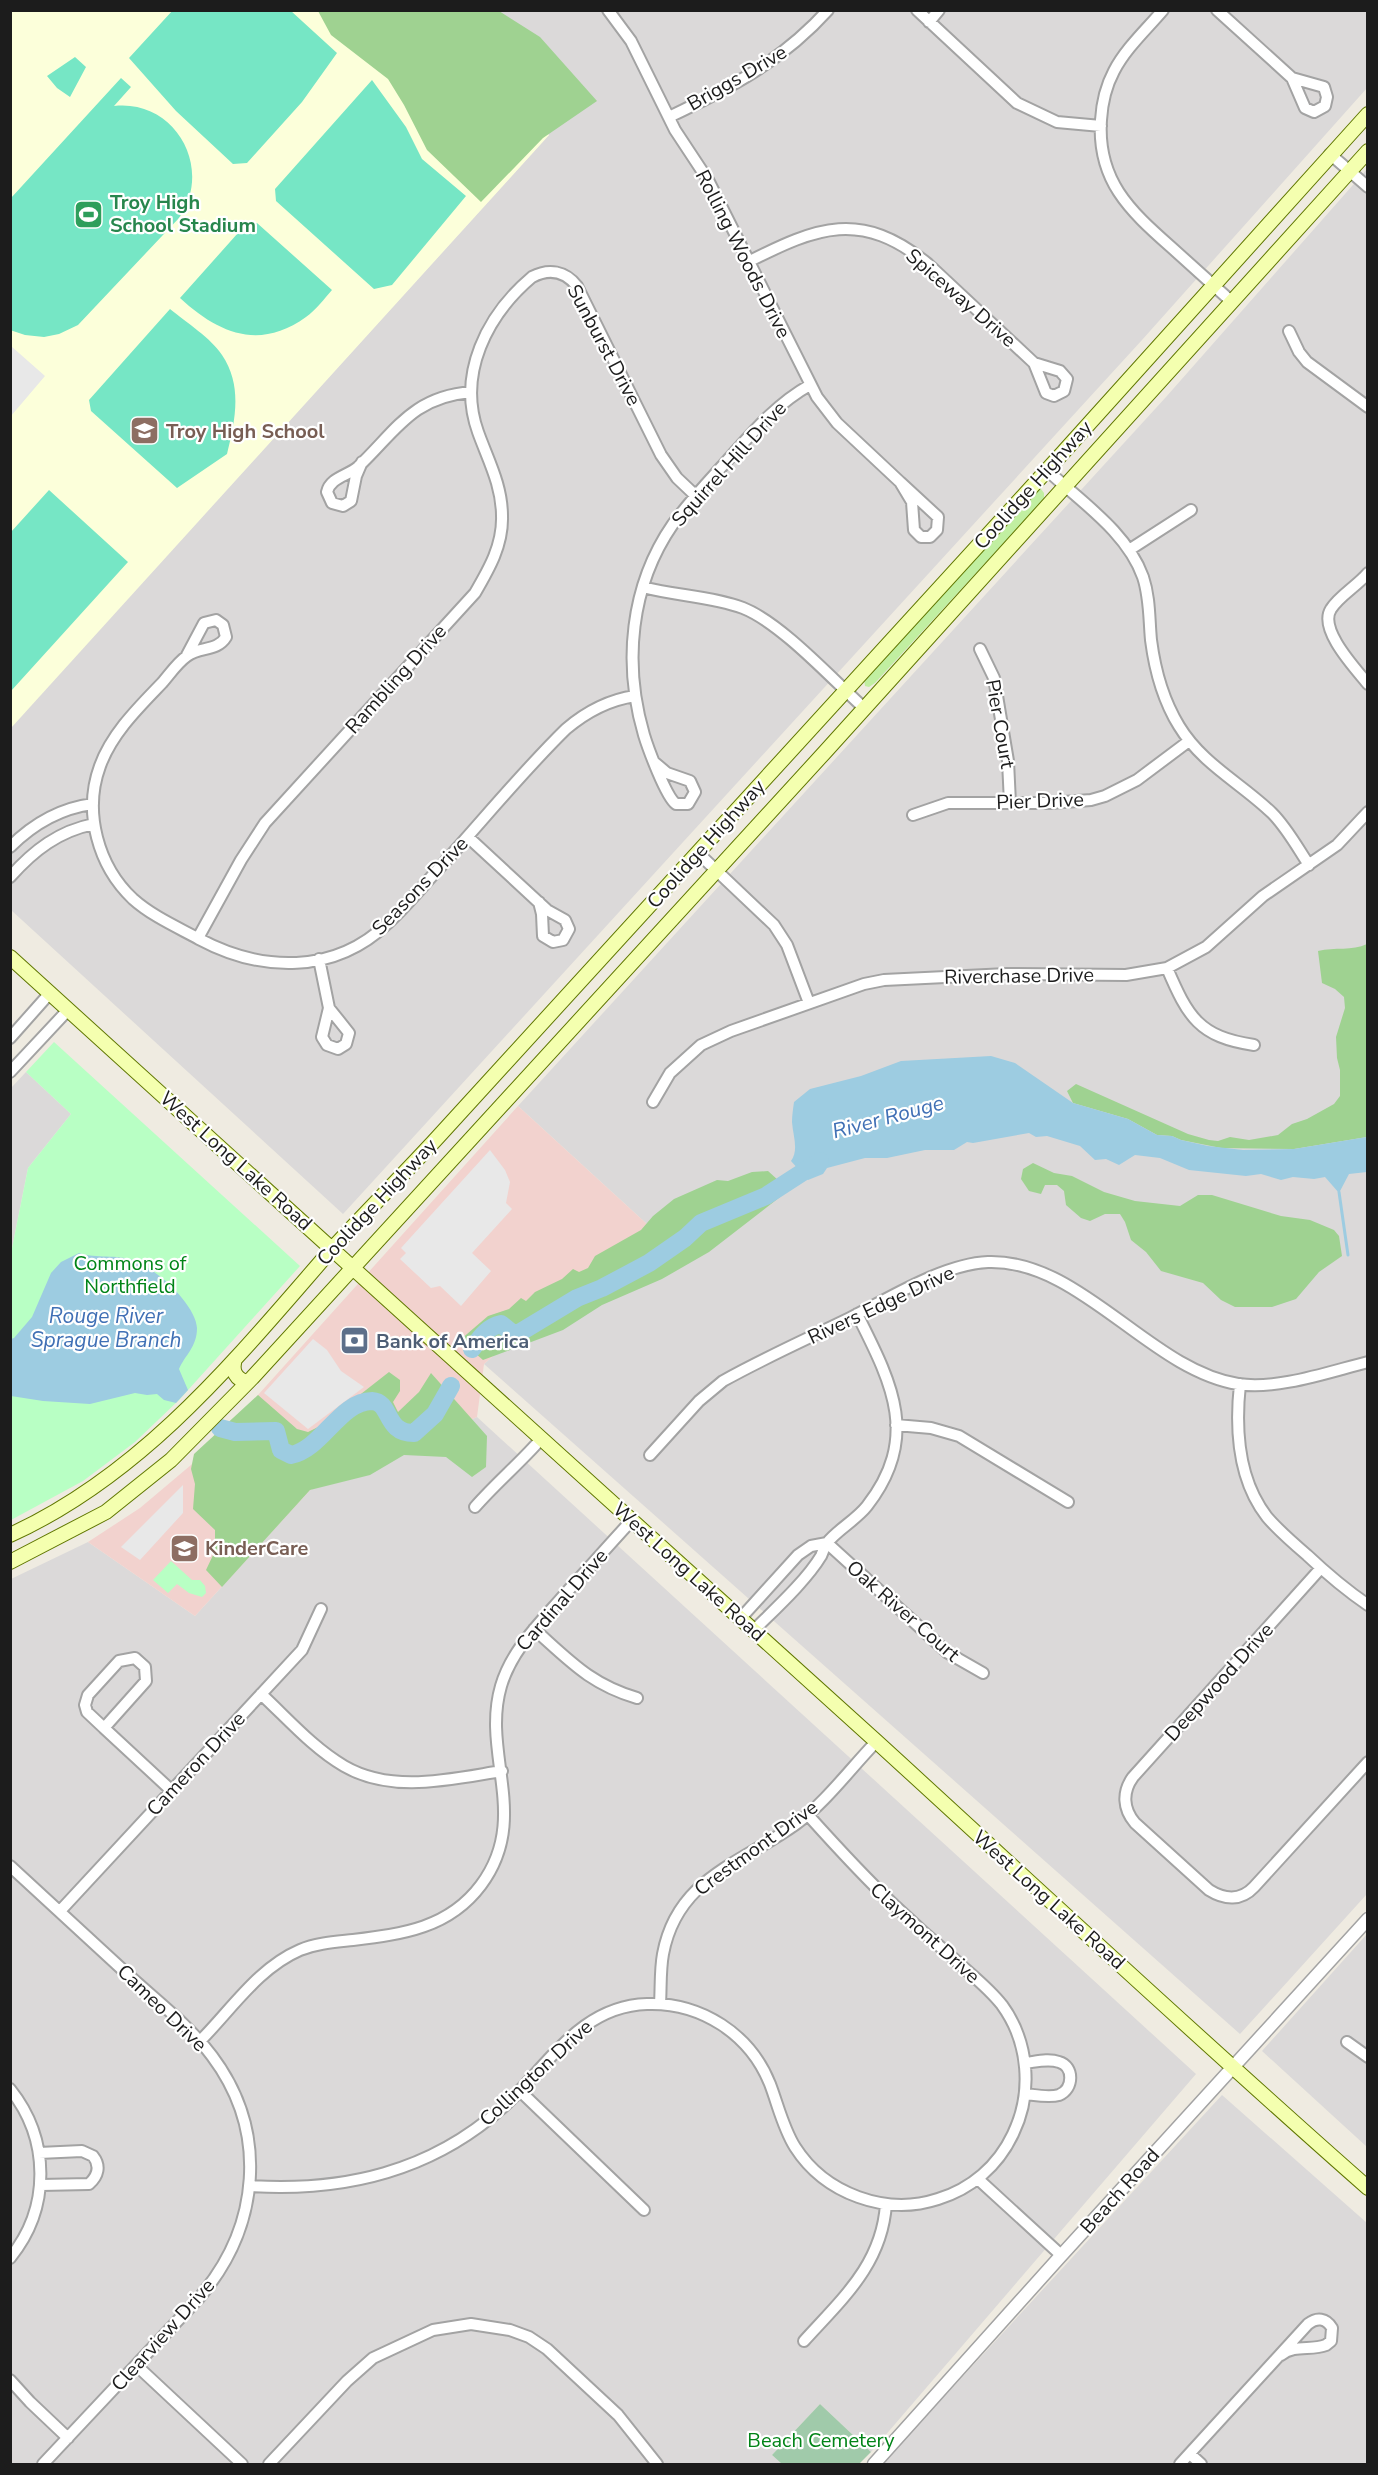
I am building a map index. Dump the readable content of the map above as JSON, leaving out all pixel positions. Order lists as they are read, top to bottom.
{
  "streets": {
    "main road": ["Coolidge Highway", "West Long Lake Road"],
    "street": [
      "Briggs Drive",
      "Rolling Woods Drive",
      "Spiceway Drive",
      "Sunburst Drive",
      "Squirrel Hill Drive",
      "Rambling Drive",
      "Pier Court",
      "Pier Drive",
      "Seasons Drive",
      "Riverchase Drive",
      "Rivers Edge Drive",
      "Cardinal Drive",
      "Oak River Court",
      "Deepwood Drive",
      "Cameron Drive",
      "Crestmont Drive",
      "Claymont Drive",
      "Cameo Drive",
      "Collington Drive",
      "Beach Road",
      "Clearview Drive"
    ]
  },
  "crossings": [
    ["Briggs Drive", "Rolling Woods Drive"],
    ["Rolling Woods Drive", "Spiceway Drive"],
    ["Rolling Woods Drive", "Squirrel Hill Drive"],
    ["Sunburst Drive", "Squirrel Hill Drive"],
    ["Sunburst Drive", "Rambling Drive"],
    ["Squirrel Hill Drive", "Seasons Drive"],
    ["Coolidge Highway", "West Long Lake Road"],
    ["Rambling Drive", "Seasons Drive"],
    ["Pier Court", "Pier Drive"],
    ["West Long Lake Road", "Cardinal Drive"],
    ["West Long Lake Road", "Crestmont Drive"],
    ["West Long Lake Road", "Beach Road"],
    ["Cardinal Drive", "Cameo Drive"],
    ["Cameron Drive", "Cameo Drive"],
    ["Crestmont Drive", "Claymont Drive"],
    ["Crestmont Drive", "Collington Drive"],
    ["Claymont Drive", "Collington Drive"],
    ["Cameo Drive", "Collington Drive"],
    ["Cameo Drive", "Clearview Drive"],
    ["Collington Drive", "Clearview Drive"]
  ],
  "water": ["River Rouge", "Rouge River Sprague Branch"],
  "parks": ["Commons of Northfield", "Beach Cemetery"],
  "places": {
    "sports": ["Troy High School Stadium"],
    "school or university": ["Troy High School", "KinderCare"],
    "bank": ["Bank of America"]
  }
}
